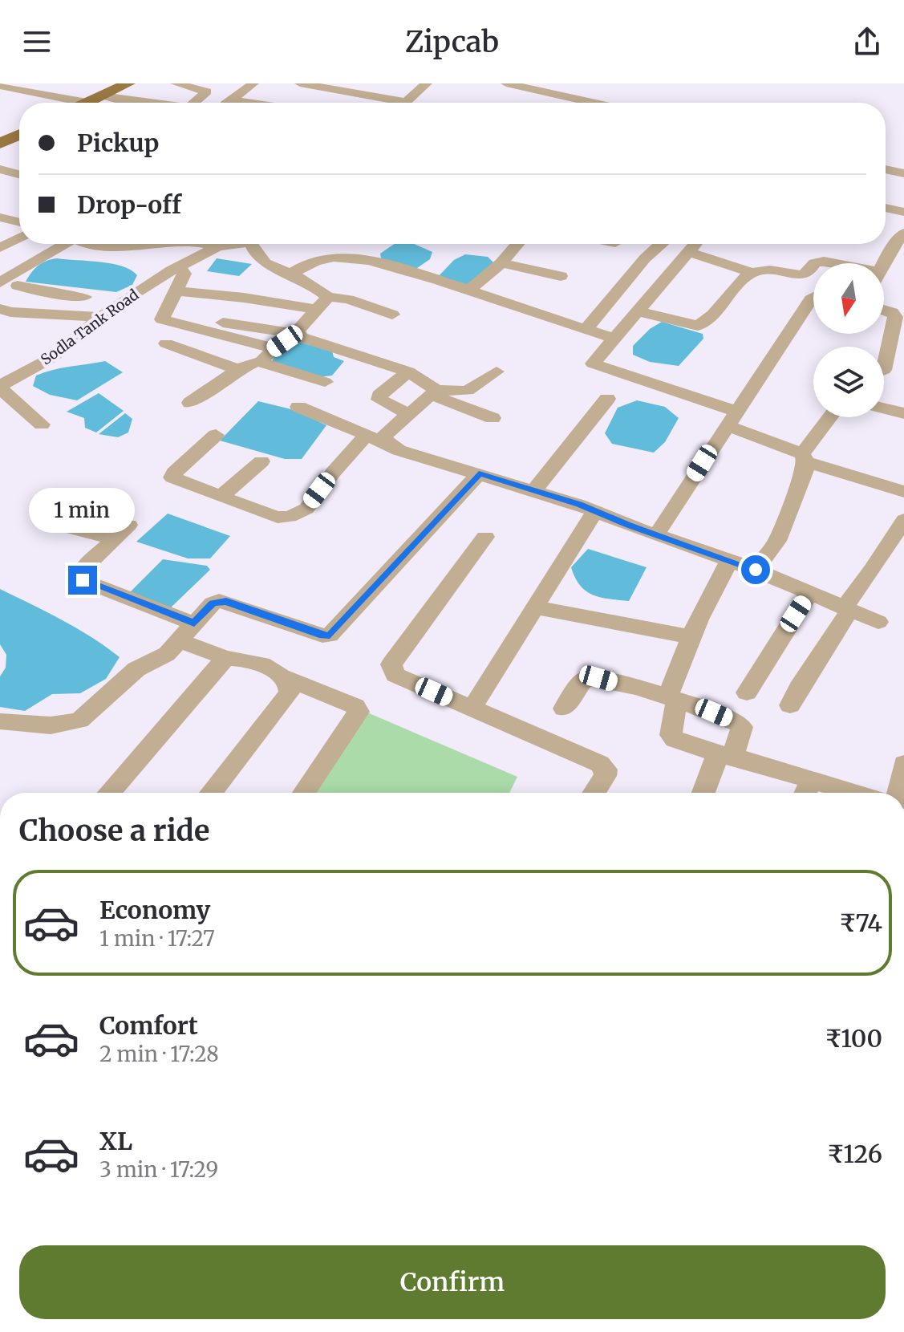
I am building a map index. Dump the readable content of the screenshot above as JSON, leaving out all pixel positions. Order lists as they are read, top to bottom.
{
  "streets": {
    "street": ["Sodla Tank Road"]
  },
  "north": "bottom",
  "page": {
    "header": "Zipcab",
    "banner": ["Pickup", "Drop-off"],
    "bubble": "1 min",
    "heading": "Choose a ride",
    "list": [
      {
        "name": "Economy",
        "note": "1 min · 17:27",
        "value": "₹74"
      },
      {
        "name": "Comfort",
        "note": "2 min · 17:28",
        "value": "₹100"
      },
      {
        "name": "XL",
        "note": "3 min · 17:29",
        "value": "₹126"
      }
    ],
    "buttons": "Confirm"
  }
}
